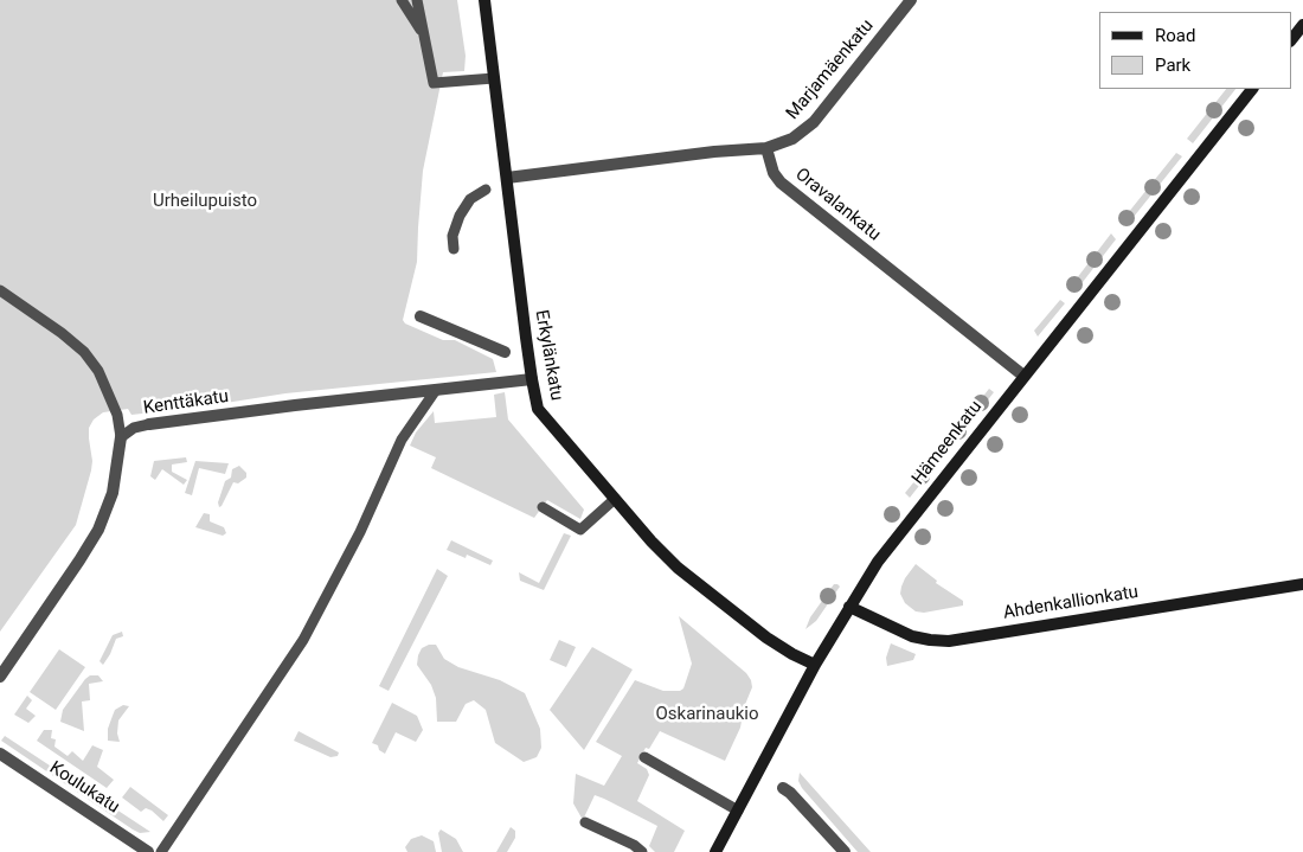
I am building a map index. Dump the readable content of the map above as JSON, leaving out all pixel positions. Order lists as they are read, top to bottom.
{
  "streets": {
    "street": [
      "Marjamäenkatu",
      "Oravalankatu",
      "Erkylänkatu",
      "Kenttäkatu",
      "Hämeenkatu",
      "Ahdenkallionkatu",
      "Koulukatu"
    ]
  },
  "crossings": [
    ["Marjamäenkatu", "Oravalankatu"],
    ["Oravalankatu", "Hämeenkatu"],
    ["Erkylänkatu", "Kenttäkatu"],
    ["Erkylänkatu", "Hämeenkatu"],
    ["Hämeenkatu", "Ahdenkallionkatu"]
  ],
  "parks": ["Urheilupuisto", "Oskarinaukio"],
  "legend": ["Road", "Park"]
}
